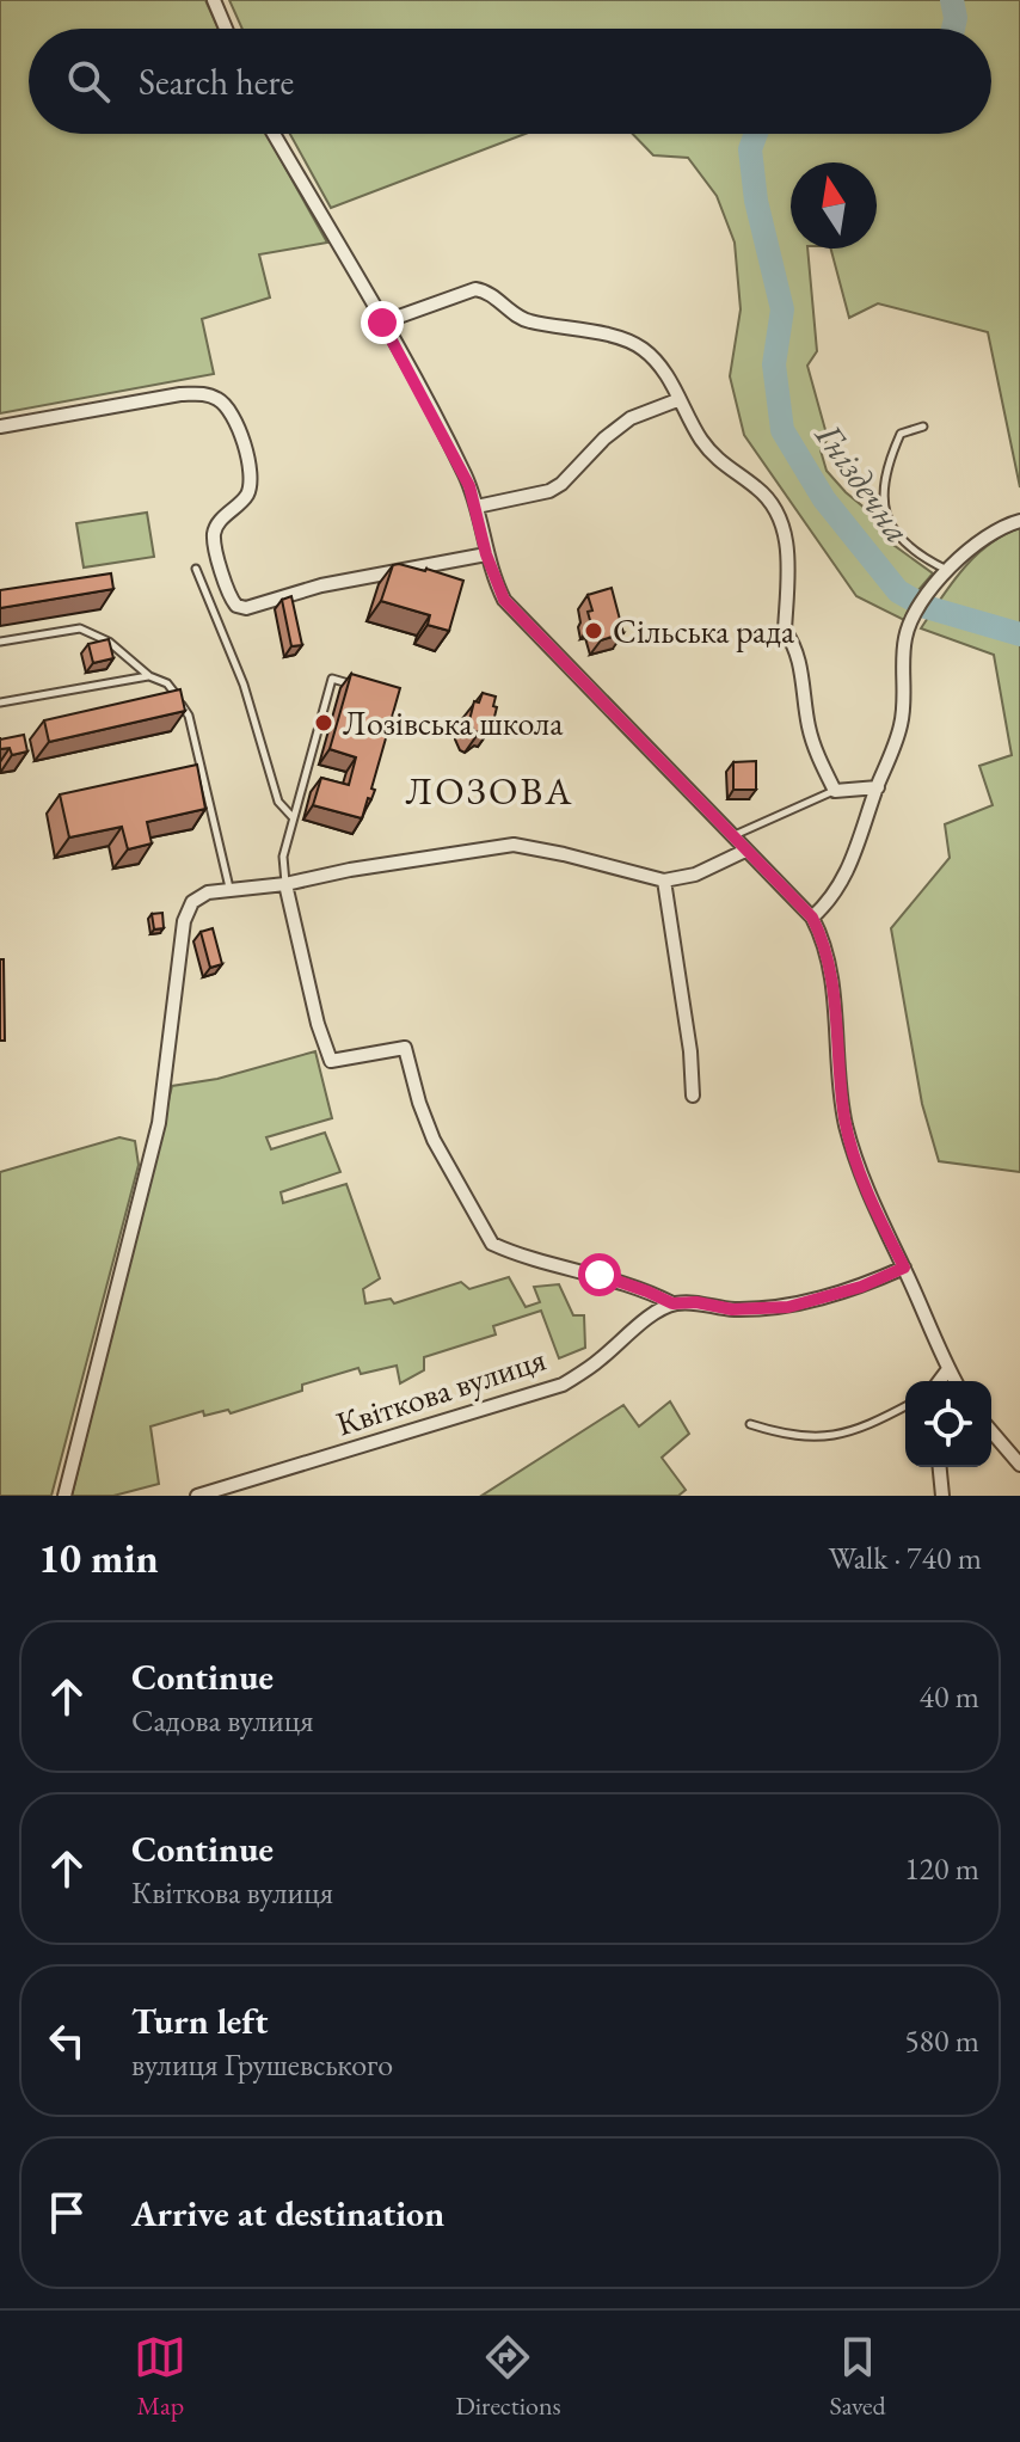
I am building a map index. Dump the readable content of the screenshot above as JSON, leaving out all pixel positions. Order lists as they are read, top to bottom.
{
  "streets": {
    "street": ["Квіткова вулиця"]
  },
  "districts": ["ЛОЗОВА"],
  "water": ["Гніздечна"],
  "places": ["Сільська рада", "Лозівська школа"],
  "north": "top",
  "page": {
    "search": "Search here",
    "heading": ["10 min", "Walk · 740 m"],
    "list": [
      ["Continue", "Садова вулиця", "40 m"],
      ["Continue", "Квіткова вулиця", "120 m"],
      ["Turn left", "вулиця Грушевського", "580 m"],
      "Arrive at destination"
    ],
    "nav": ["Map", "Directions", "Saved"]
  }
}
